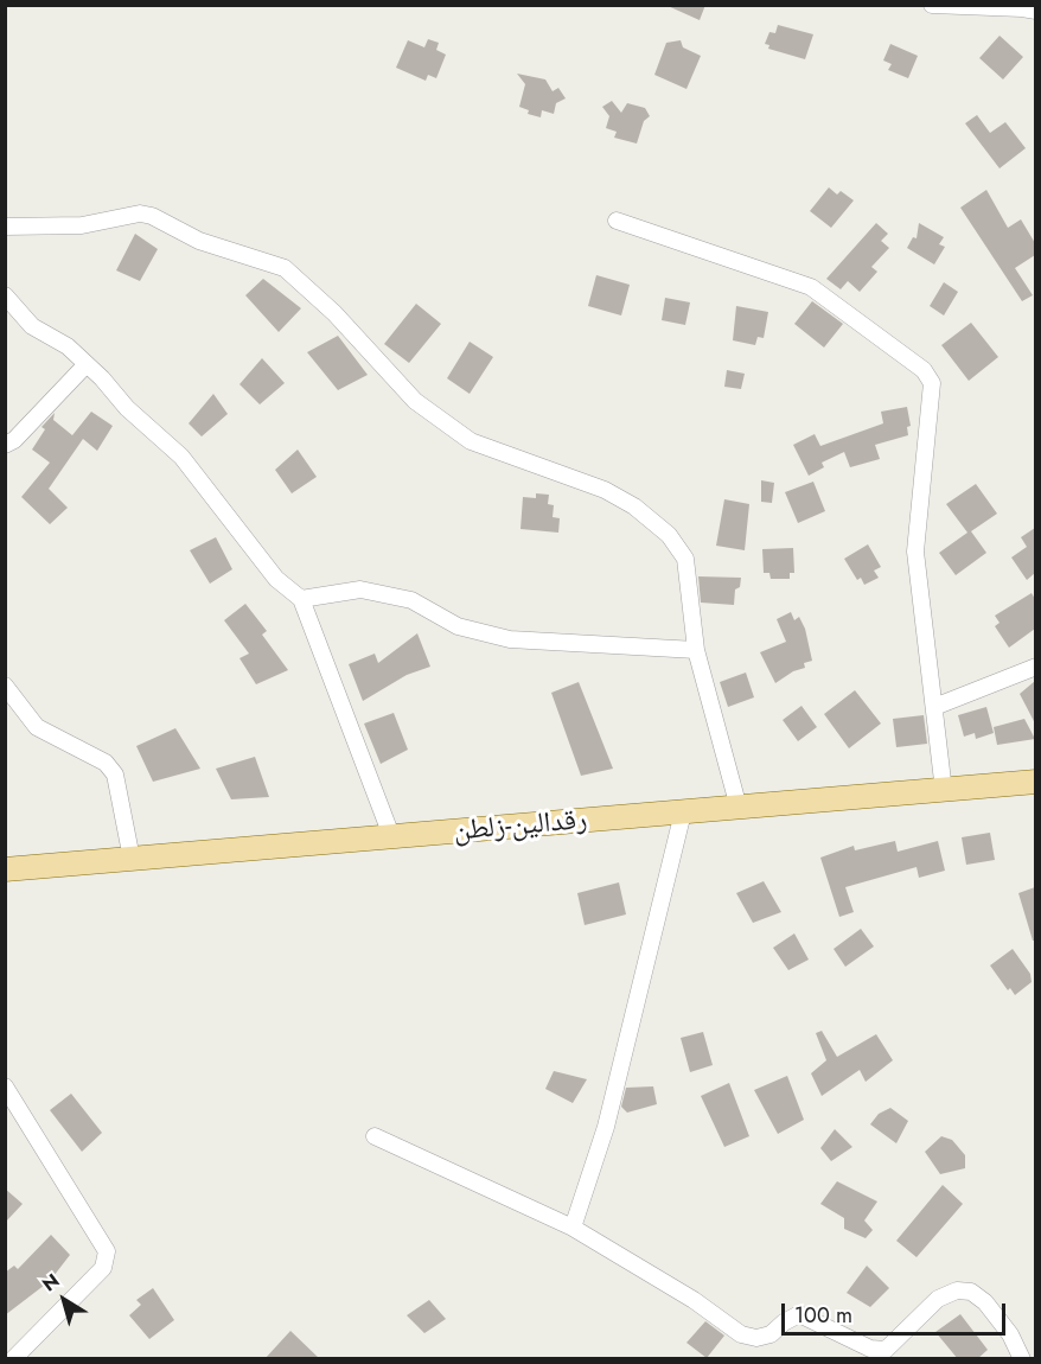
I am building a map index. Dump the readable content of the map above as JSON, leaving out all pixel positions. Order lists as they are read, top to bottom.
{
  "streets": {
    "main road": ["رقدالين-زلطن"]
  },
  "scale_bar": "100 m",
  "north": "top left"
}
